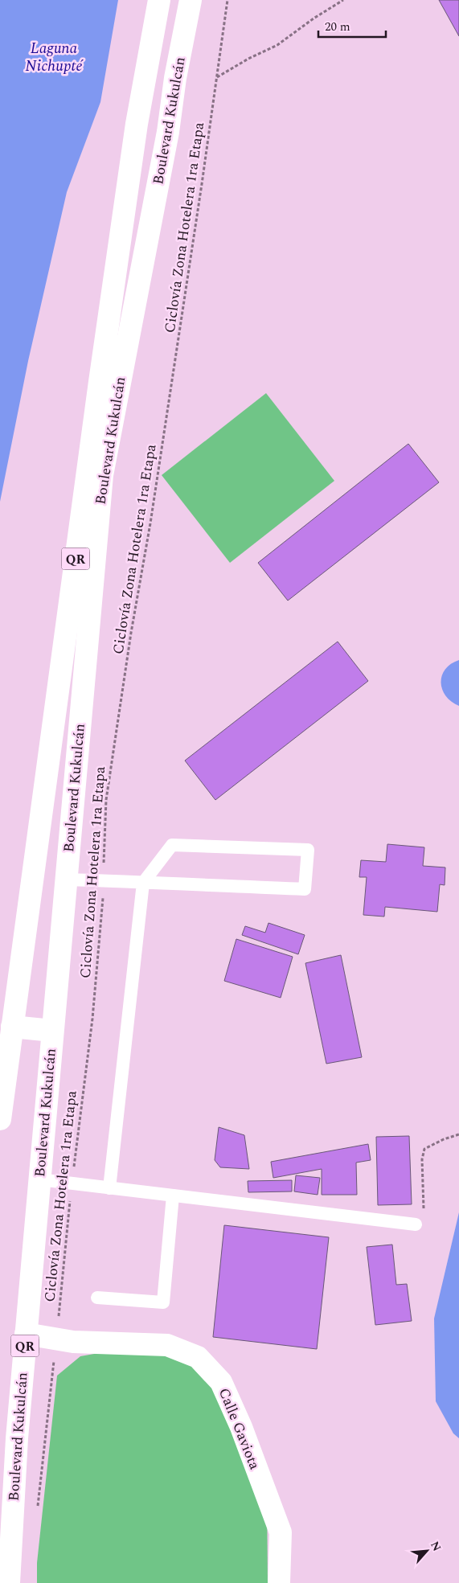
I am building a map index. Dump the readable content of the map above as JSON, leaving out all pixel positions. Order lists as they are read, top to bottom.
{
  "streets": {
    "main road": ["Boulevard Kukulcán", "QR", "Calle Gaviota"],
    "path": ["Ciclovía Zona Hotelera 1ra Etapa"]
  },
  "crossings": [
    ["Boulevard Kukulcán", "Calle Gaviota"],
    ["Ciclovía Zona Hotelera 1ra Etapa", "Calle Gaviota"]
  ],
  "water": ["Laguna Nichupté"],
  "scale_bar": "20 m",
  "north": "top right"
}
